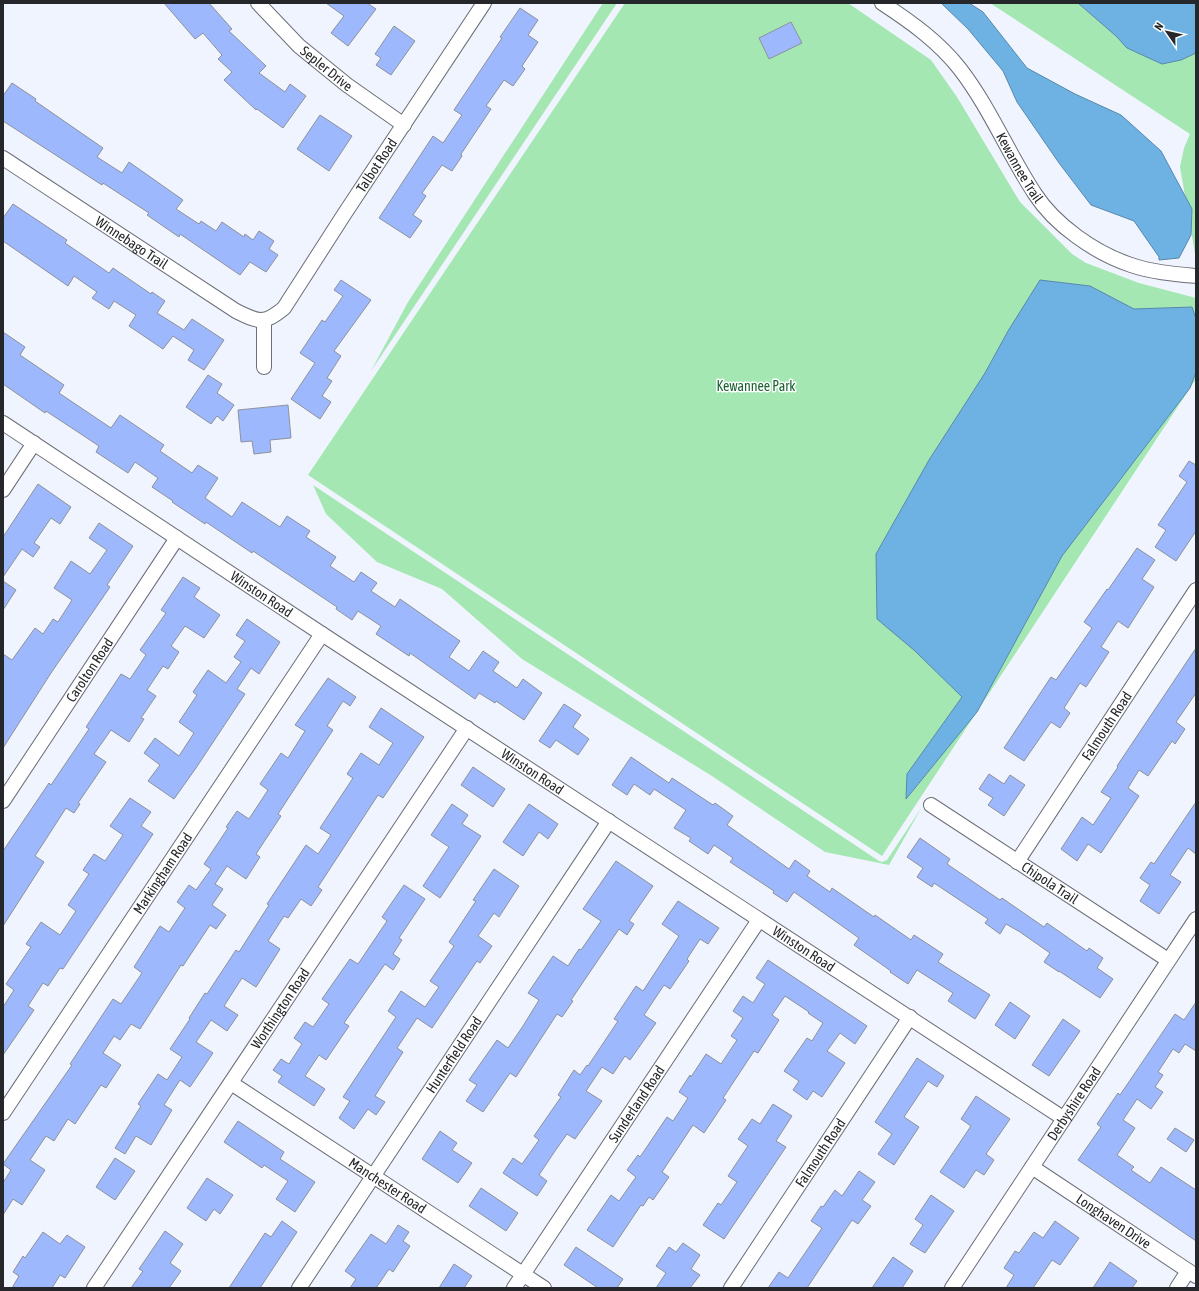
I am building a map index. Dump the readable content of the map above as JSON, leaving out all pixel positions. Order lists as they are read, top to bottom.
{
  "streets": {
    "street": [
      "Sepler Drive",
      "Talbot Road",
      "Kewannee Trail",
      "Winnebago Trail",
      "Winston Road",
      "Carolton Road",
      "Falmouth Road",
      "Markingham Road",
      "Chipola Trail",
      "Worthington Road",
      "Hunterfield Road",
      "Derbyshire Road",
      "Sunderland Road",
      "Manchester Road",
      "Longhaven Drive"
    ]
  },
  "crossings": [
    ["Sepler Drive", "Talbot Road"],
    ["Talbot Road", "Winnebago Trail"],
    ["Winston Road", "Carolton Road"],
    ["Winston Road", "Falmouth Road"],
    ["Winston Road", "Markingham Road"],
    ["Winston Road", "Worthington Road"],
    ["Winston Road", "Hunterfield Road"],
    ["Winston Road", "Derbyshire Road"],
    ["Winston Road", "Sunderland Road"],
    ["Falmouth Road", "Chipola Trail"],
    ["Chipola Trail", "Derbyshire Road"],
    ["Worthington Road", "Manchester Road"],
    ["Hunterfield Road", "Manchester Road"],
    ["Derbyshire Road", "Longhaven Drive"],
    ["Sunderland Road", "Manchester Road"]
  ],
  "parks": ["Kewannee Park"],
  "north": "top left"
}
